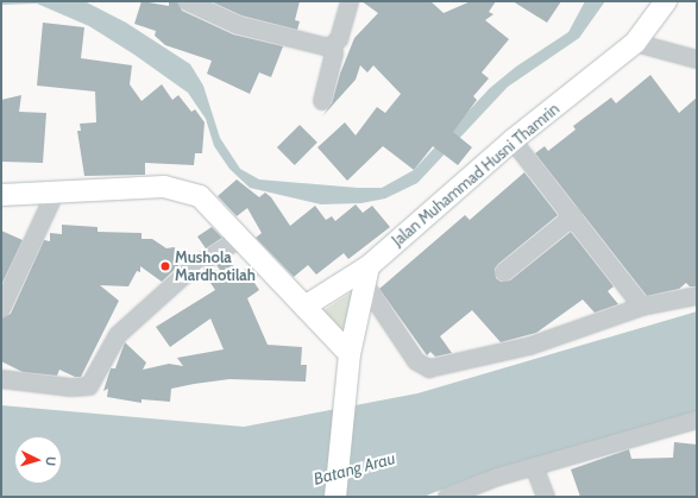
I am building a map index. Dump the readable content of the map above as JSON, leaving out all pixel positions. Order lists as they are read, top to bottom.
{
  "streets": {
    "main road": ["Jalan Muhammad Husni Thamrin"]
  },
  "water": ["Batang Arau"],
  "places": ["Mushola Mardhotilah"],
  "north": "right"
}
